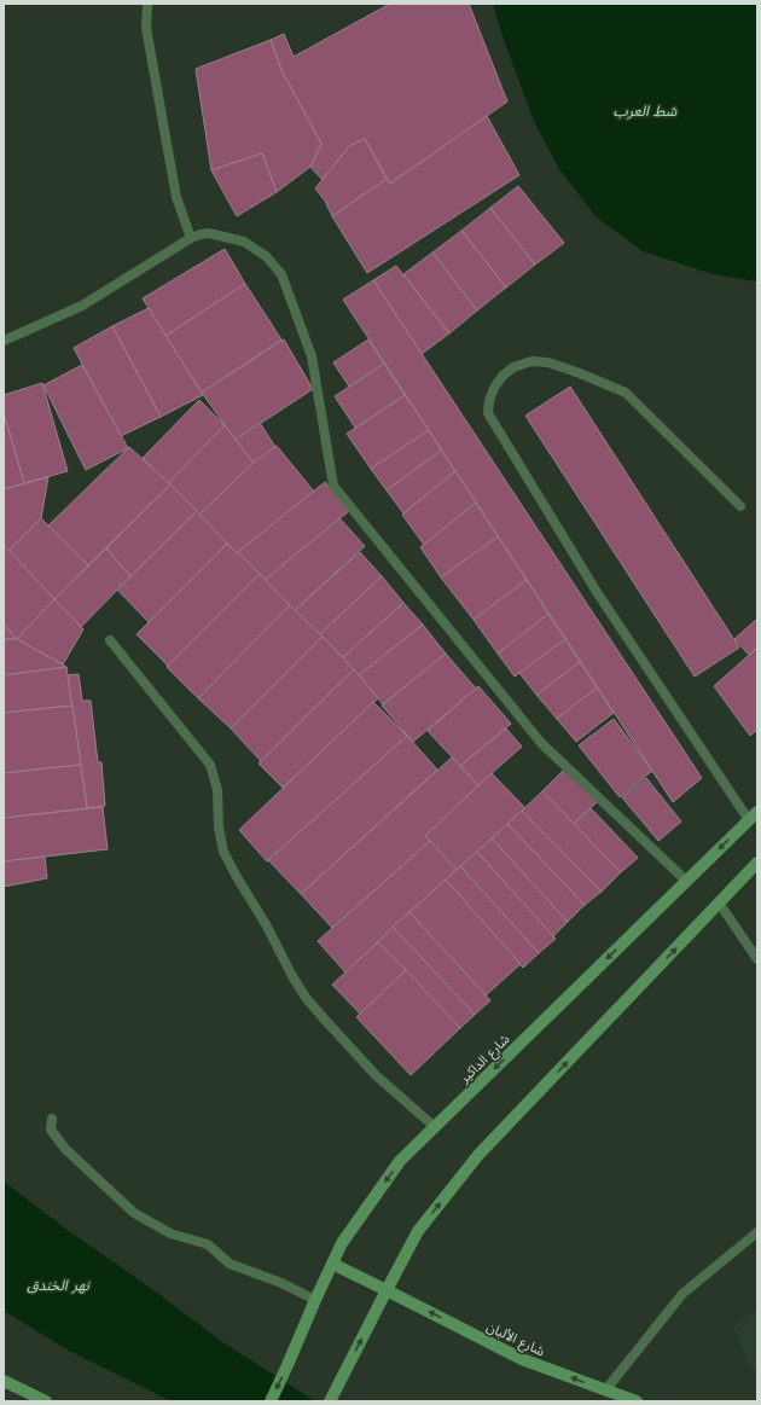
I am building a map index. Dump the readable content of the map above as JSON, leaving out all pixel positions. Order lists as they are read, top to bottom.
{
  "streets": {
    "main road": ["شارع الداكير", "شارع الألبان"]
  },
  "crossings": [
    ["شارع الداكير", "شارع الألبان"]
  ],
  "one_way": ["شارع الألبان"],
  "water": ["شط العرب", "نهر الخندق"]
}
